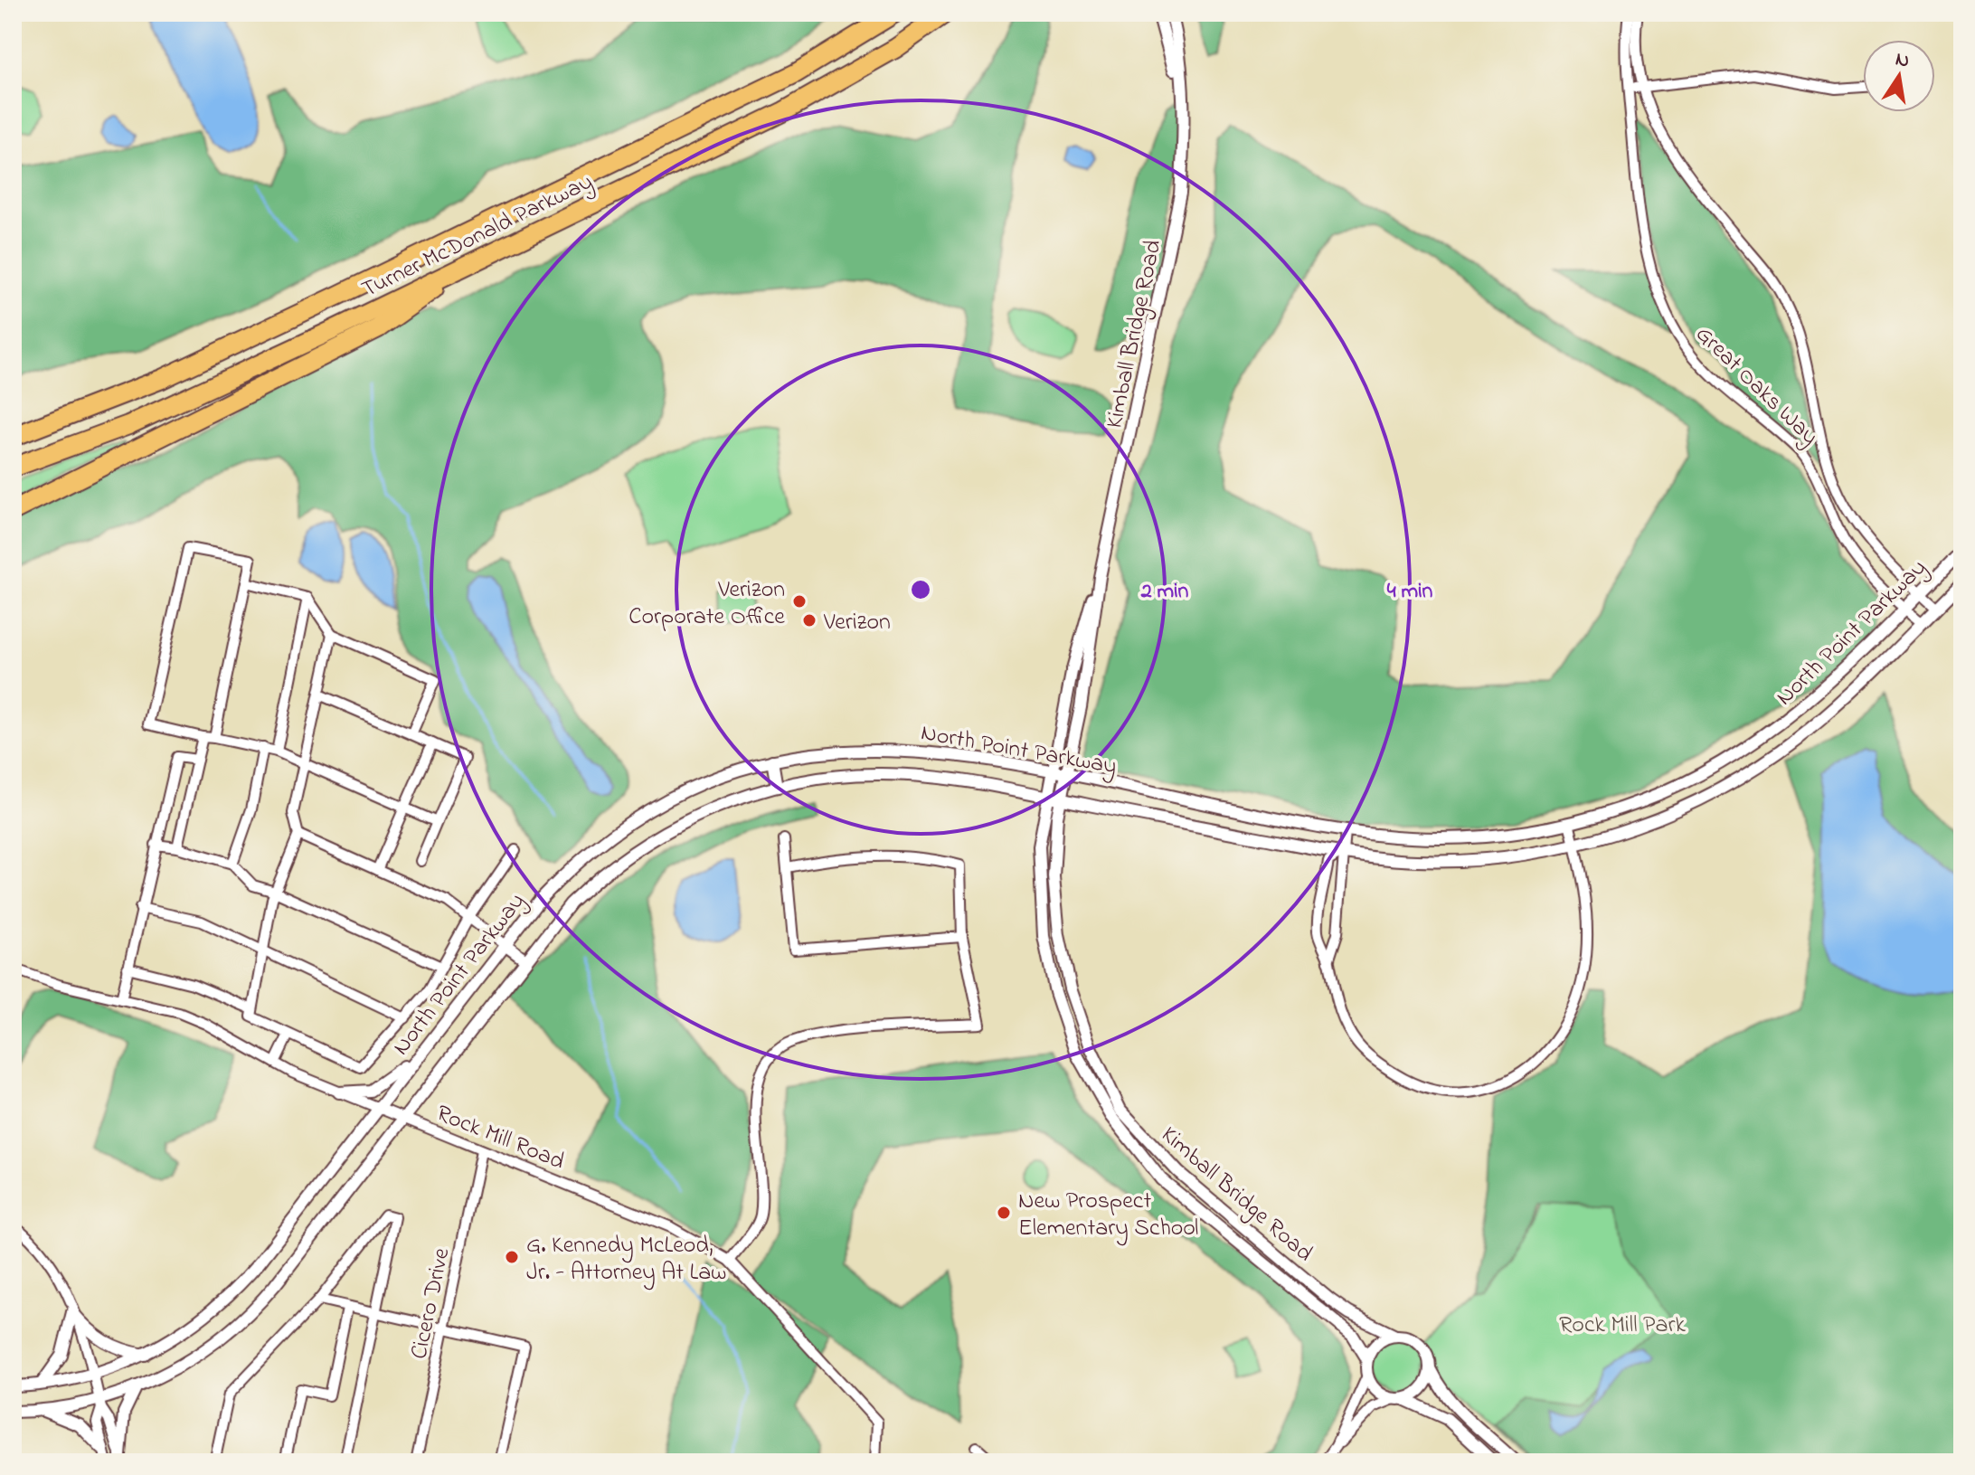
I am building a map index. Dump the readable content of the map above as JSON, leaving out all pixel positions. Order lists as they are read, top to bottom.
{
  "streets": {
    "highway": ["Turner McDonald Parkway"],
    "street": [
      "Kimball Bridge Road",
      "Great Oaks Way",
      "North Point Parkway",
      "Rock Mill Road",
      "Cicero Drive"
    ]
  },
  "crossings": [
    ["Kimball Bridge Road", "North Point Parkway"],
    ["Great Oaks Way", "North Point Parkway"],
    ["North Point Parkway", "Rock Mill Road"],
    ["Rock Mill Road", "Cicero Drive"]
  ],
  "parks": ["Rock Mill Park"],
  "places": [
    "Verizon Corporate Office",
    "Verizon",
    "New Prospect Elementary School",
    "G. Kennedy McLeod, Jr. - Attorney At Law"
  ],
  "north": "top",
  "rings": ["2 min", "4 min"]
}
